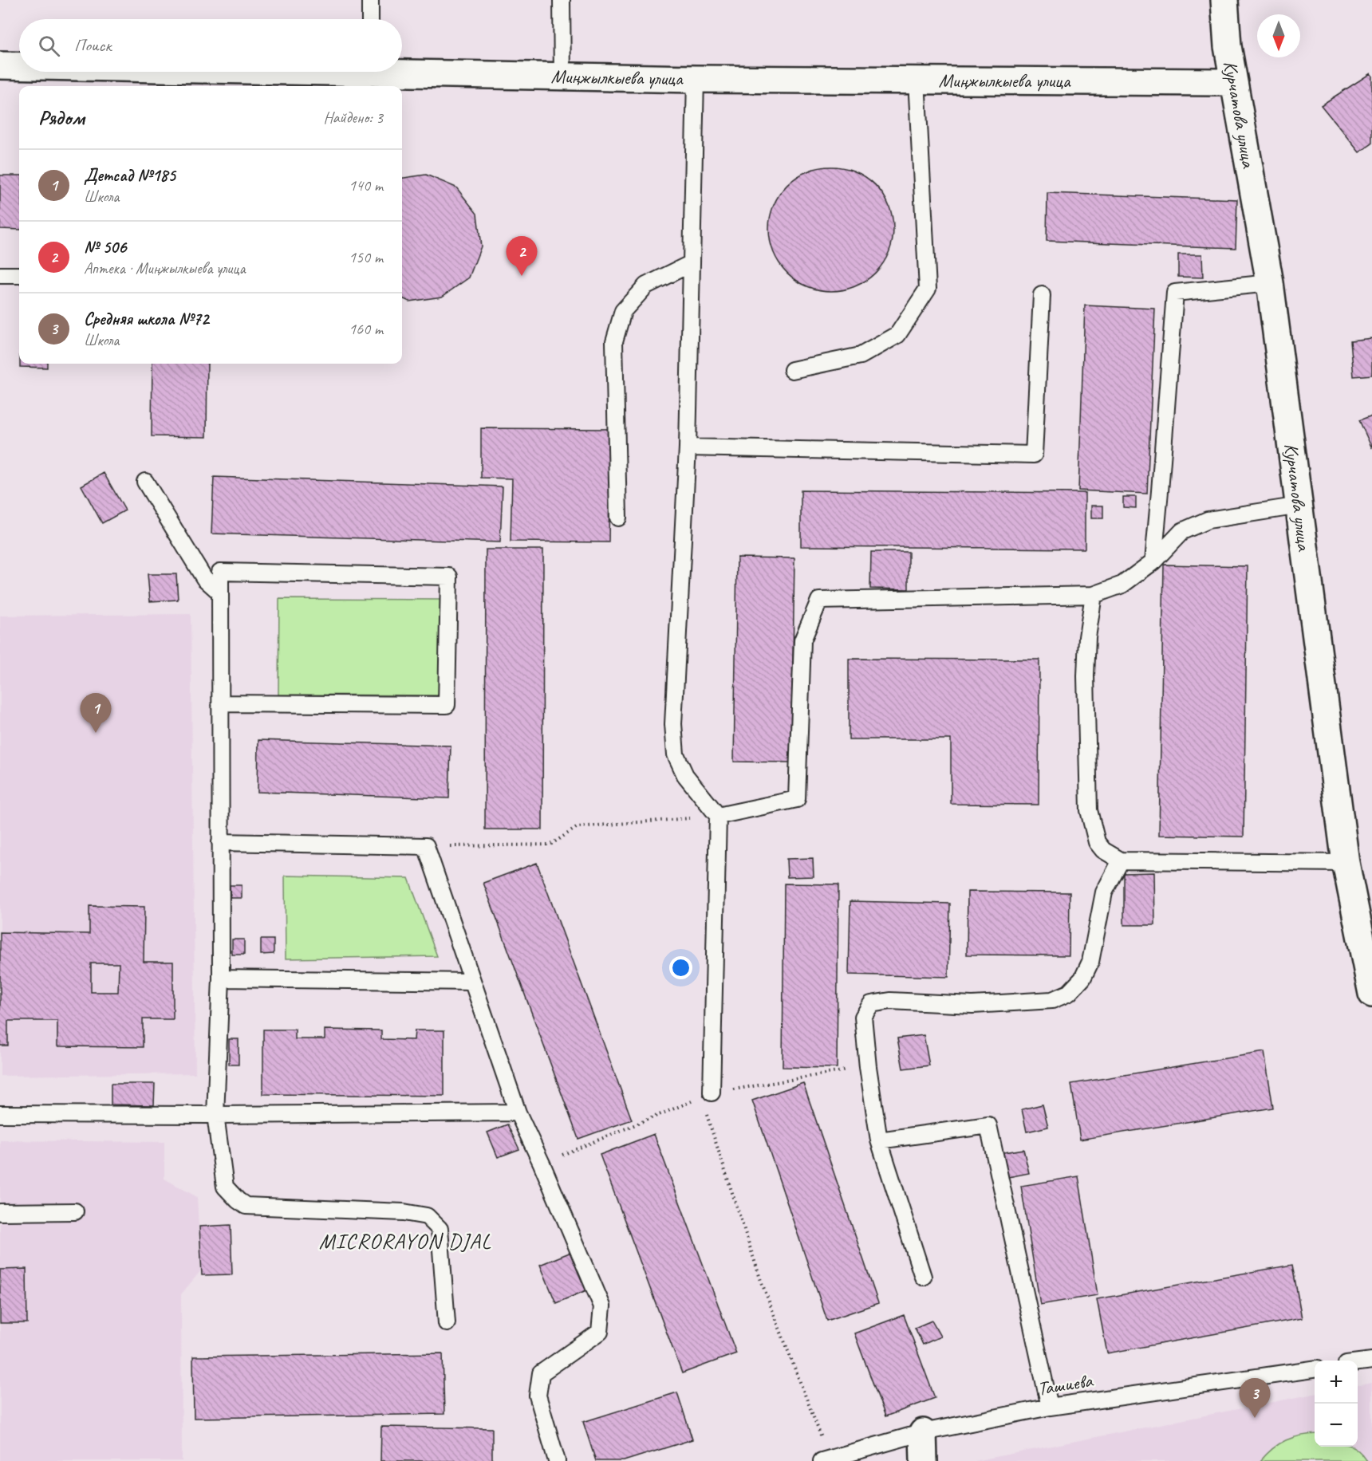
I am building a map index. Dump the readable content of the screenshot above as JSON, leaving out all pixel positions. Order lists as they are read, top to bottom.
{
  "streets": {
    "street": ["Миңжылкыева улица", "Курчатова улица"],
    "lane": ["Ташиева"]
  },
  "crossings": [
    ["Миңжылкыева улица", "Курчатова улица"]
  ],
  "districts": ["MICRORAYON DJAL"],
  "north": "bottom",
  "page": {
    "search": "Поиск",
    "heading": ["Рядом", "Найдено: 3"],
    "list": [
      {
        "mark": "1",
        "name": "Детсад №185",
        "note": "Школа",
        "value": "140 m"
      },
      {
        "mark": "2",
        "name": "№ 506",
        "note": "Аптека · Миңжылкыева улица",
        "value": "150 m"
      },
      {
        "mark": "3",
        "name": "Средняя школа №72",
        "note": "Школа",
        "value": "160 m"
      }
    ],
    "pins": ["2", "1", "3"],
    "map_buttons": ["+", "−"]
  }
}
